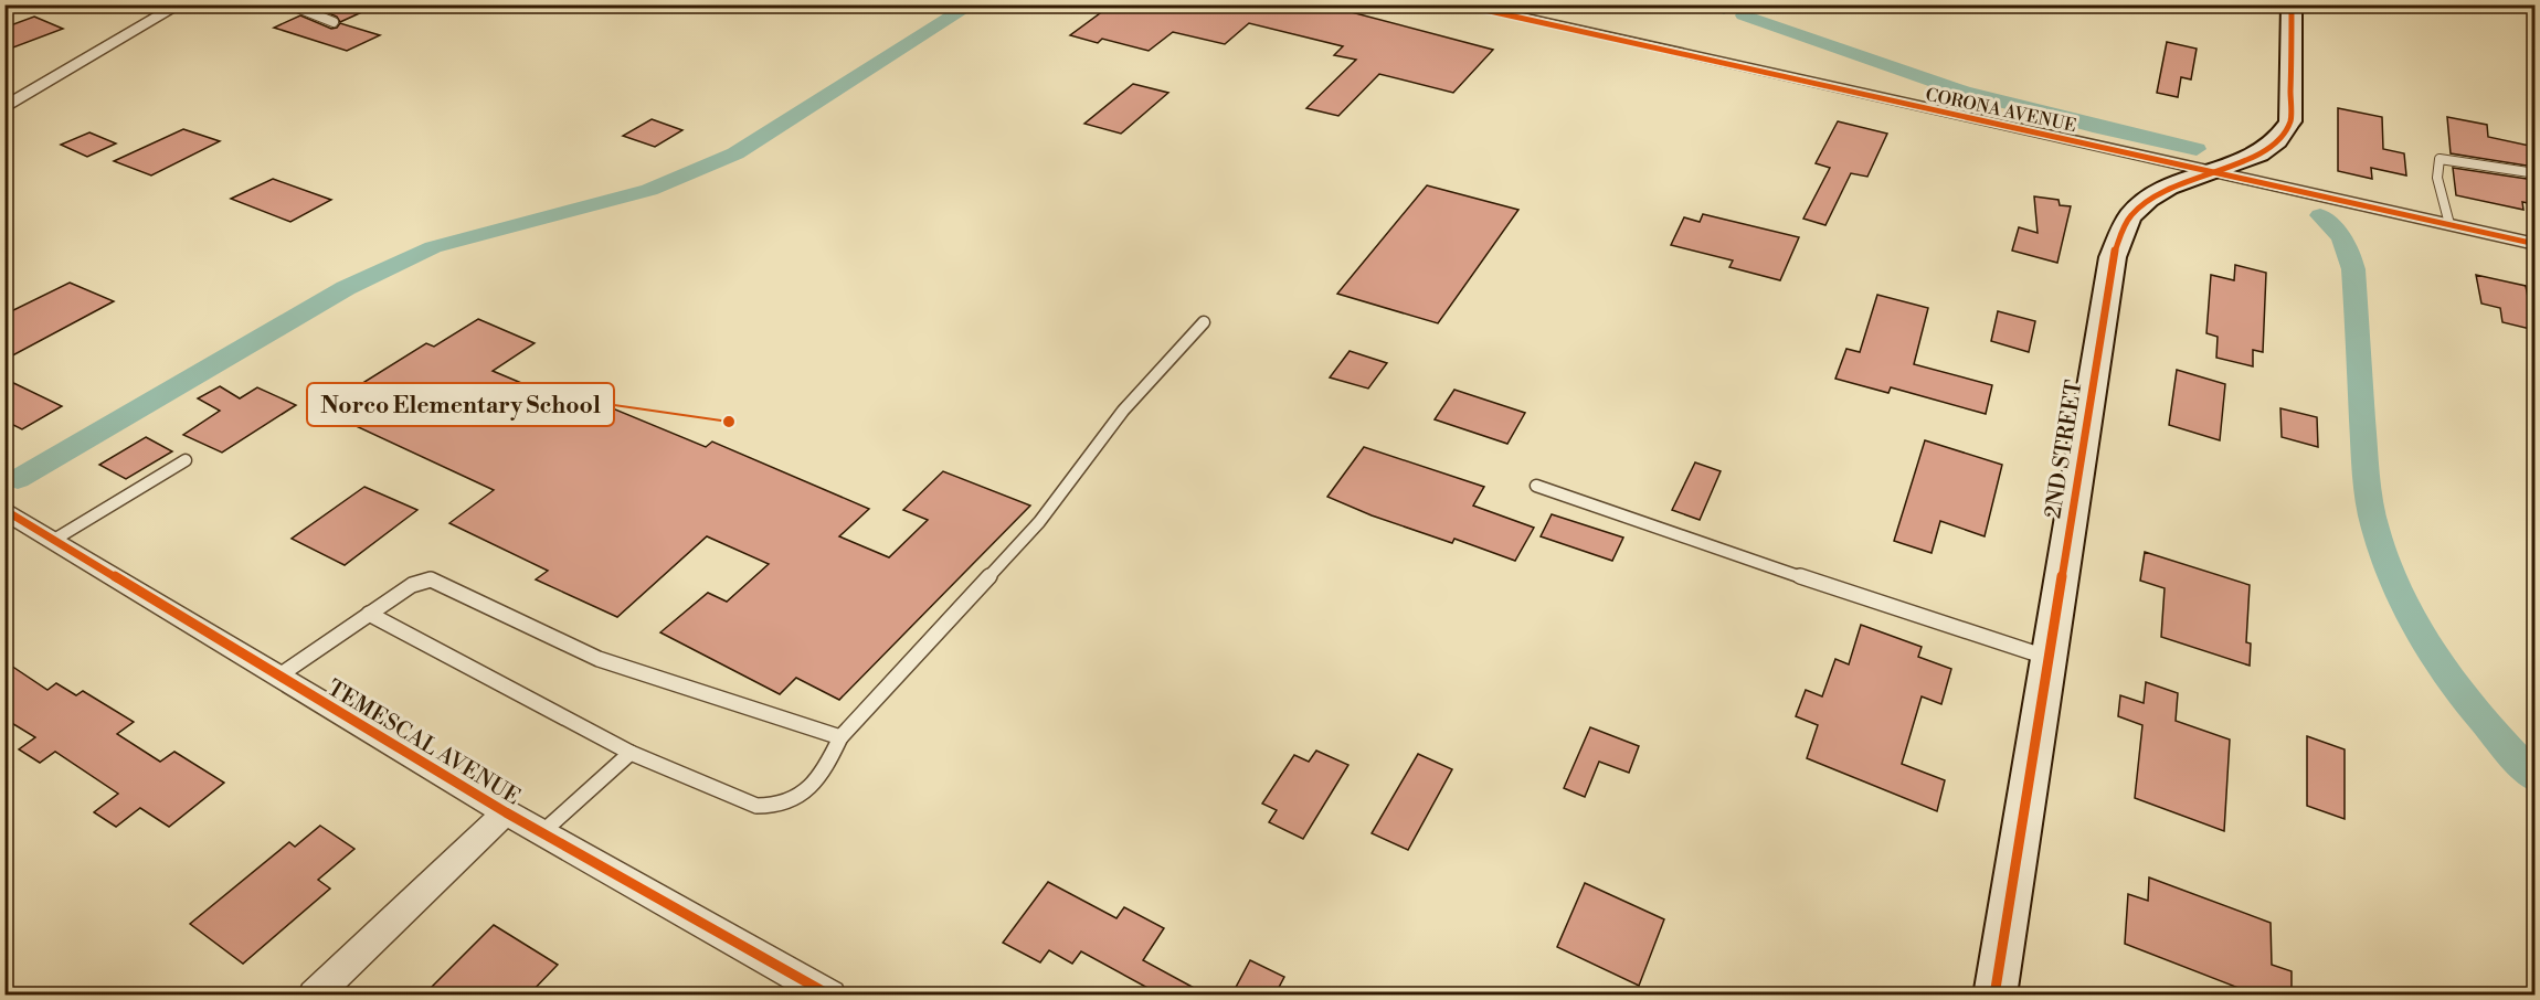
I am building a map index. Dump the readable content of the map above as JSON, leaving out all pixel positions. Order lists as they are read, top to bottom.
{
  "streets": {
    "street": ["CORONA AVENUE", "2ND STREET", "TEMESCAL AVENUE"]
  },
  "crossings": [
    ["CORONA AVENUE", "2ND STREET"]
  ],
  "places": ["Norco Elementary School"]
}
